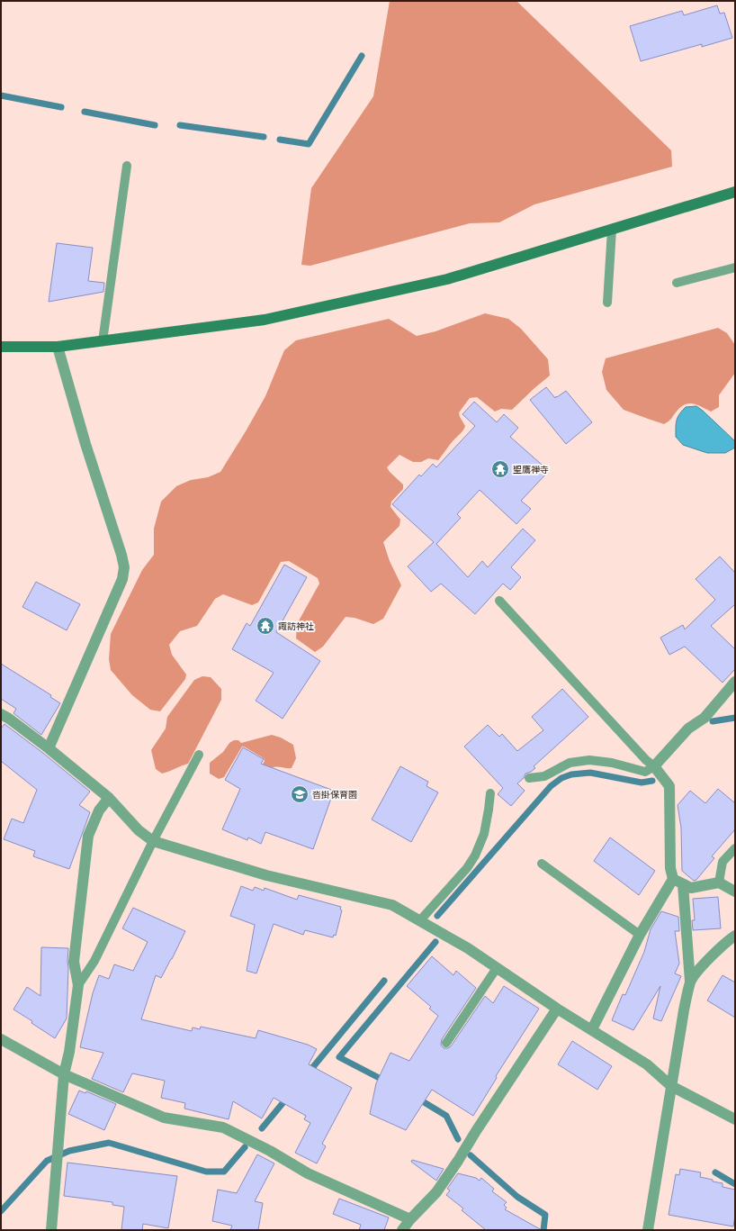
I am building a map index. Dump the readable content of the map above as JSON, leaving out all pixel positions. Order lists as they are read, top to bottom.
{
  "places": {
    "temple": ["聖鷹禅寺", "諏訪神社"],
    "school or university": ["沓掛保育園"]
  }
}
